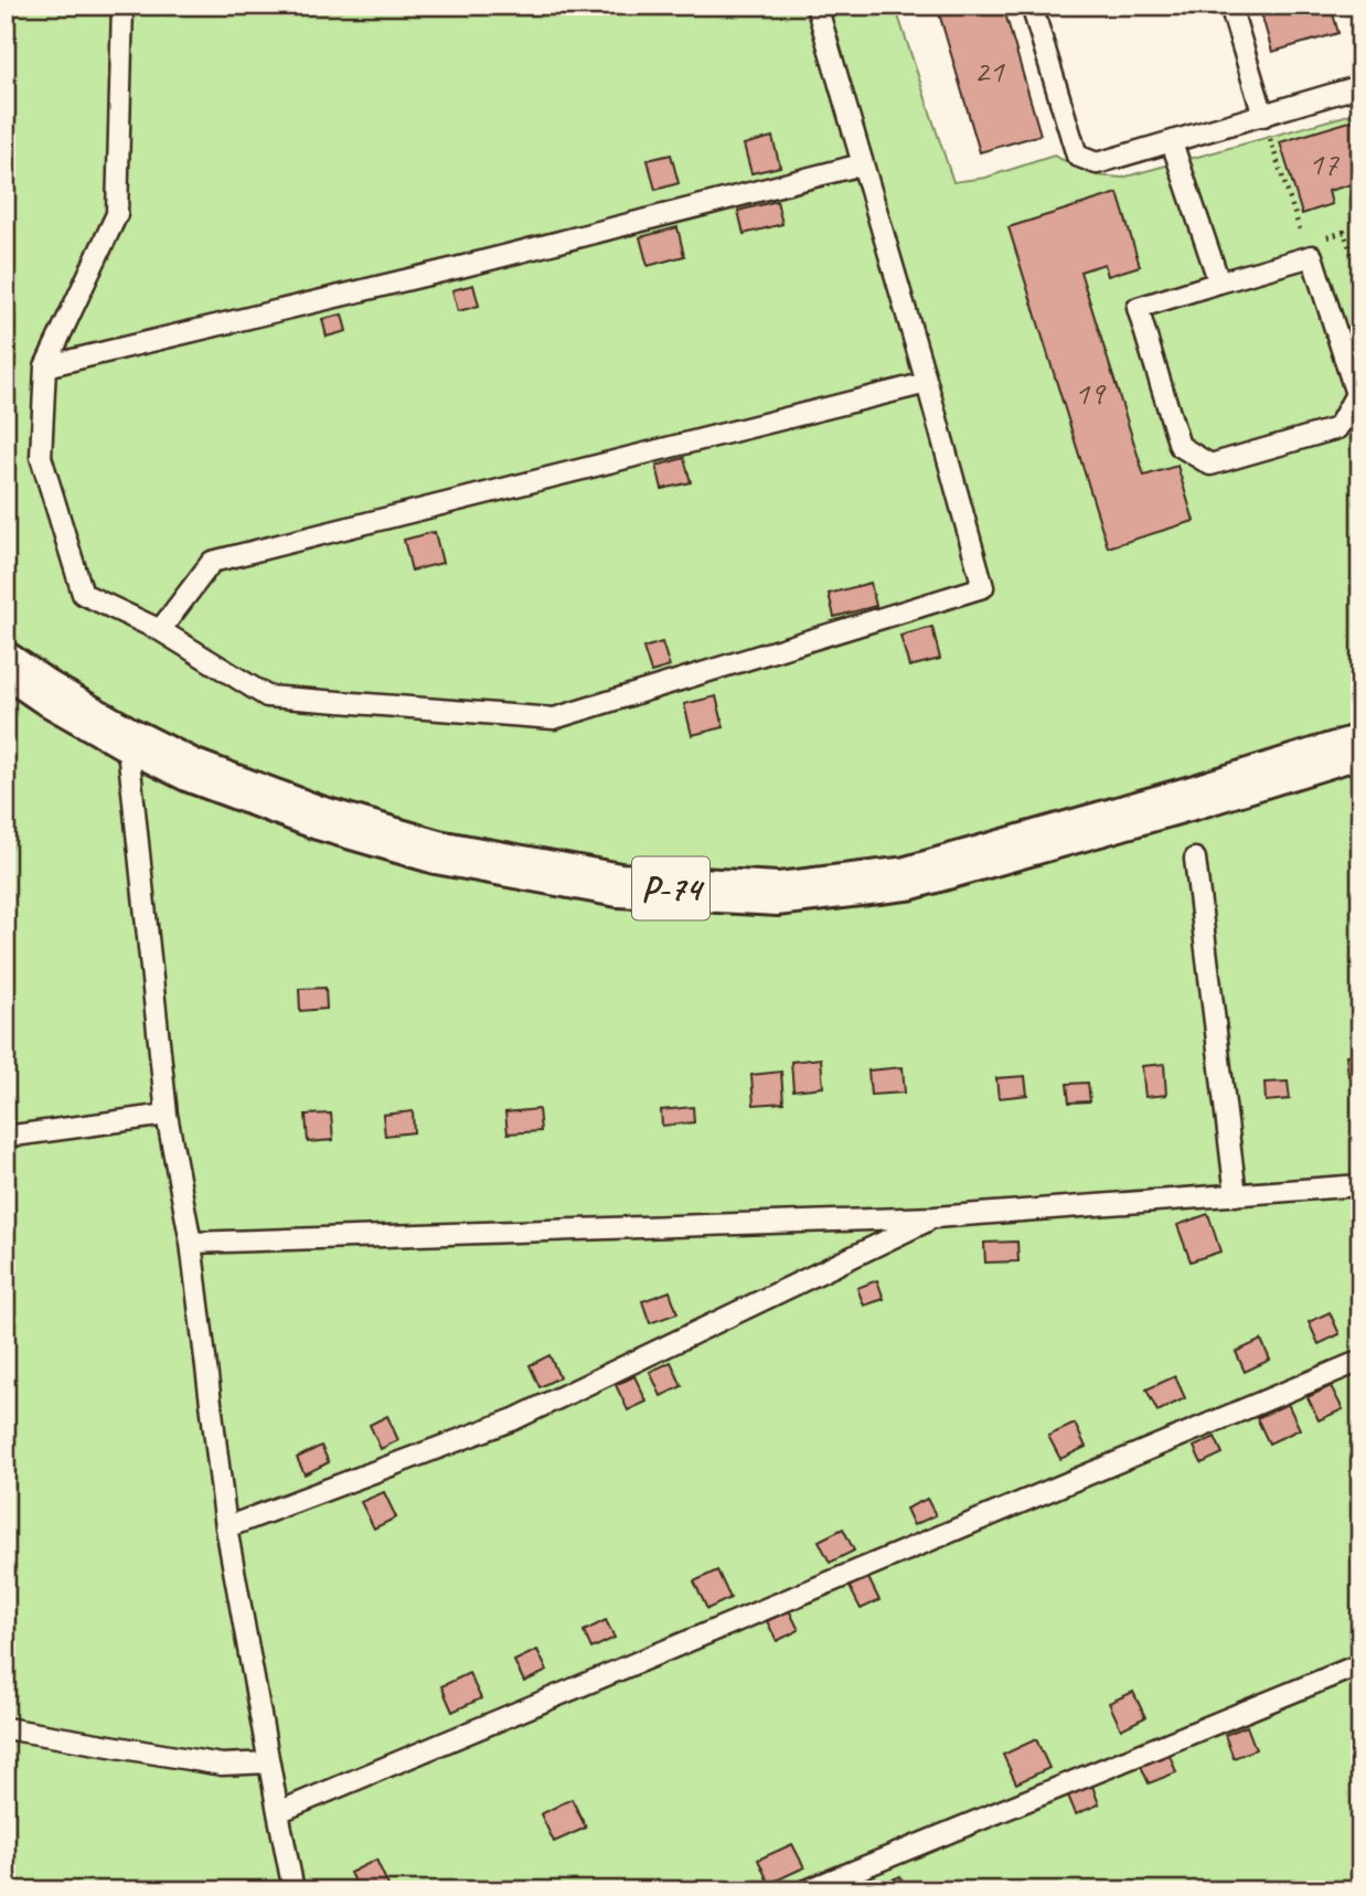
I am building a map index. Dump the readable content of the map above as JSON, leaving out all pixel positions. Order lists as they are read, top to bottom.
{
  "streets": {
    "main road": ["Р-74"]
  },
  "house_numbers": ["21", "17", "19"]
}
